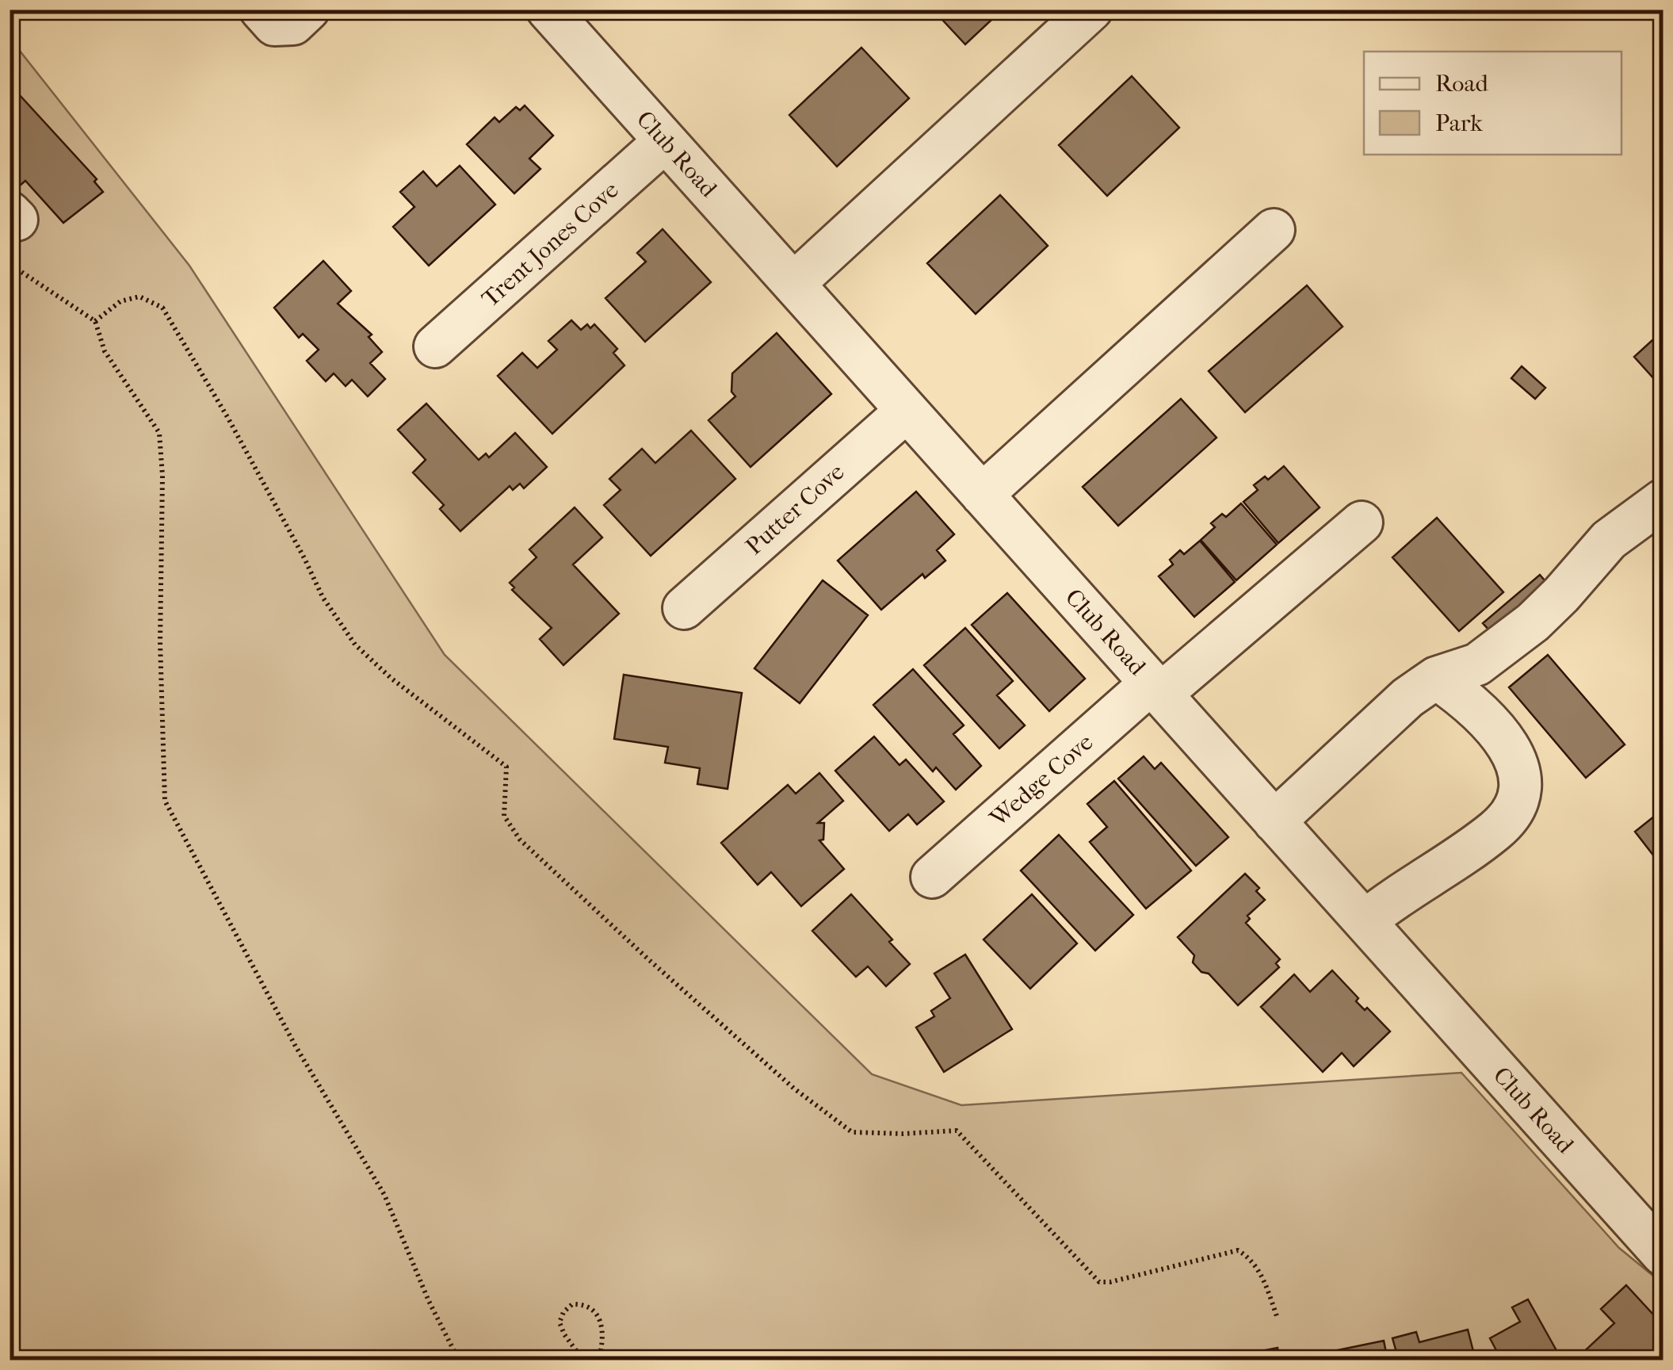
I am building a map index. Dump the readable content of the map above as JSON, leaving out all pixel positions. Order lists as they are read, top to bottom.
{
  "streets": {
    "street": [
      "Club Road",
      "Trent Jones Cove",
      "Putter Cove",
      "Wedge Cove"
    ]
  },
  "crossings": [
    ["Club Road", "Trent Jones Cove"],
    ["Club Road", "Putter Cove"],
    ["Club Road", "Wedge Cove"]
  ],
  "legend": ["Road", "Park"]
}
